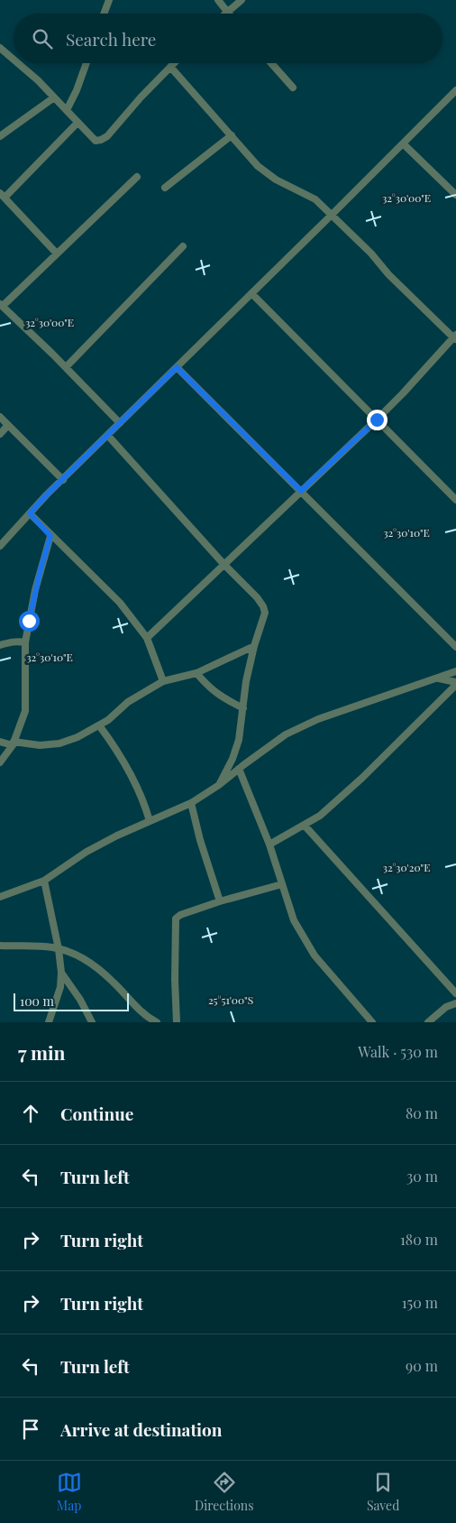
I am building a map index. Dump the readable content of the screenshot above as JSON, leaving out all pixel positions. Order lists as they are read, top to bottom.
{
  "scale_bar": "100 m",
  "page": {
    "search": "Search here",
    "scale": "100 m",
    "heading": ["7 min", "Walk · 530 m"],
    "list": [
      ["Continue", "80 m"],
      ["Turn left", "30 m"],
      ["Turn right", "180 m"],
      ["Turn right", "150 m"],
      ["Turn left", "90 m"],
      "Arrive at destination"
    ],
    "nav": ["Map", "Directions", "Saved"]
  },
  "coordinates": [
    "32°30'00\"E",
    "32°30'10\"E",
    "32°30'20\"E",
    "25°51'00\"S"
  ]
}
